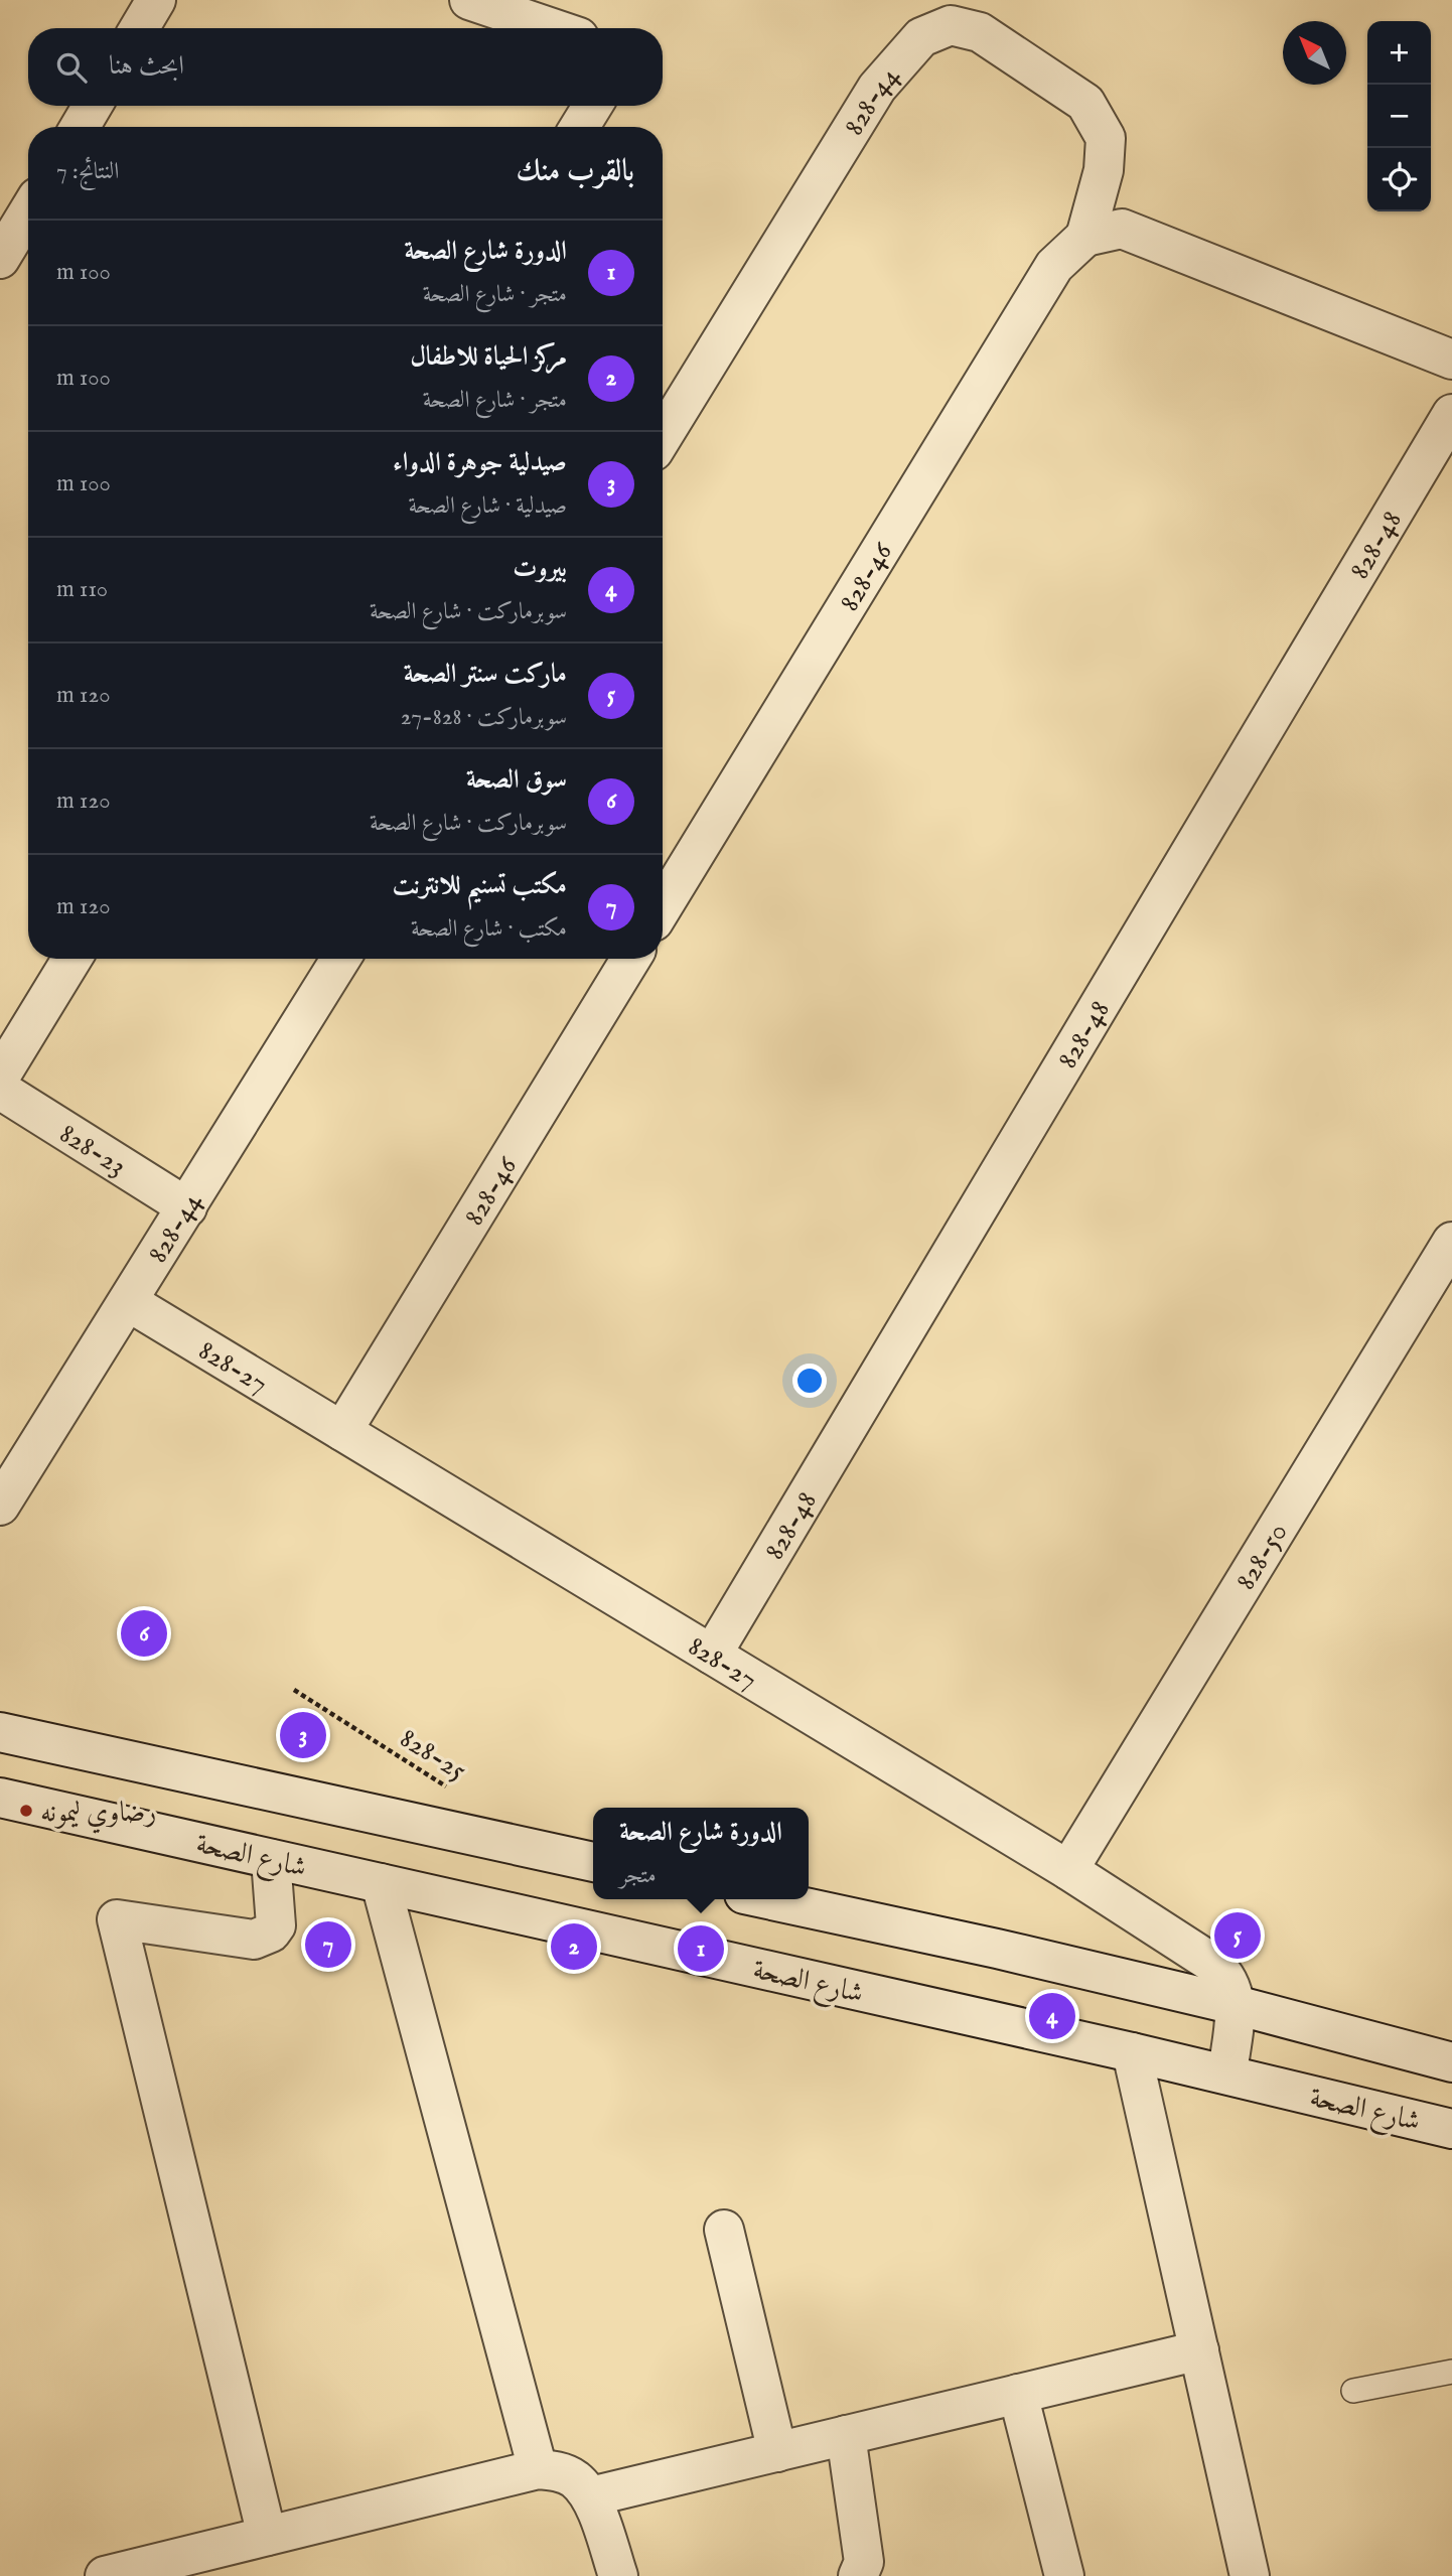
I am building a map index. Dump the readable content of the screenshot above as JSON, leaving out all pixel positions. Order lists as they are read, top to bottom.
{
  "streets": {
    "street": [
      "828-44",
      "828-48",
      "828-46",
      "828-23",
      "828-27",
      "828-50",
      "شارع الصحة"
    ],
    "path": ["828-25"]
  },
  "crossings": [
    ["828-44", "828-46"],
    ["828-44", "828-23"],
    ["828-44", "828-27"],
    ["828-48", "828-27"],
    ["828-46", "828-27"],
    ["828-27", "828-50"]
  ],
  "places": ["رضاوي ليمونه"],
  "north": "top left",
  "page": {
    "map_buttons": ["+", "−"],
    "search": "ابحث هنا",
    "heading": ["بالقرب منك", "النتائج: 7"],
    "list": [
      {
        "mark": "1",
        "name": "الدورة شارع الصحة",
        "note": "متجر · شارع الصحة",
        "value": "100 m"
      },
      {
        "mark": "2",
        "name": "مركز الحياة للاطفال",
        "note": "متجر · شارع الصحة",
        "value": "100 m"
      },
      {
        "mark": "3",
        "name": "صيدلية جوهرة الدواء",
        "note": "صيدلية · شارع الصحة",
        "value": "100 m"
      },
      {
        "mark": "4",
        "name": "بيروت",
        "note": "سوبرماركت · شارع الصحة",
        "value": "110 m"
      },
      {
        "mark": "5",
        "name": "ماركت سنتر الصحة",
        "note": "سوبرماركت · 828-27",
        "value": "120 m"
      },
      {
        "mark": "6",
        "name": "سوق الصحة",
        "note": "سوبرماركت · شارع الصحة",
        "value": "120 m"
      },
      {
        "mark": "7",
        "name": "مكتب تسنيم للانترنت",
        "note": "مكتب · شارع الصحة",
        "value": "120 m"
      }
    ],
    "pins": [
      "6",
      "3",
      "5",
      "7",
      "2",
      "1",
      "4"
    ],
    "popup": ["الدورة شارع الصحة", "متجر"]
  }
}
